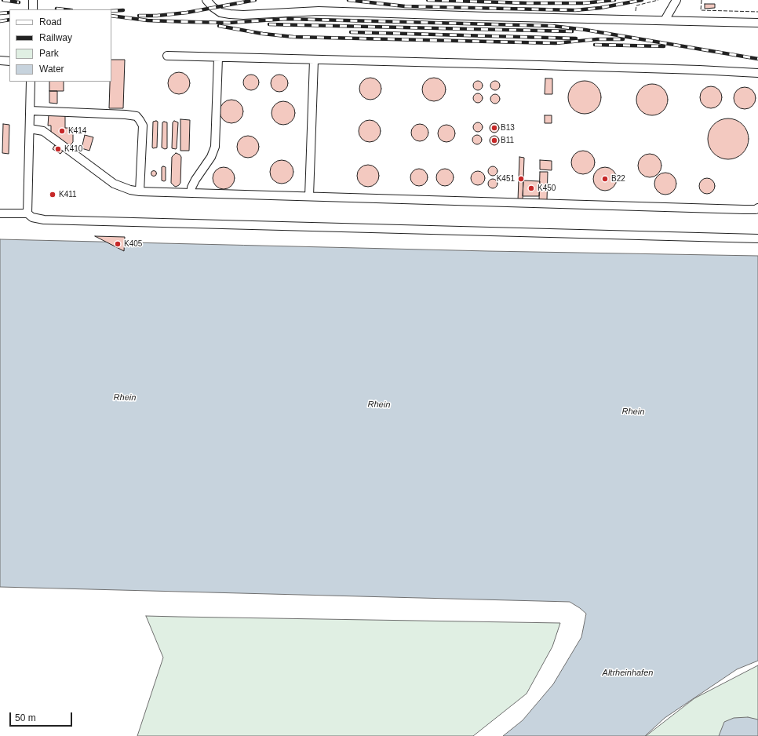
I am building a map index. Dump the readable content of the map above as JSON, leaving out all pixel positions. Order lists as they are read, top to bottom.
{
  "water": ["Rhein", "Altrheinhafen"],
  "places": [
    "B13",
    "K414",
    "B11",
    "K410",
    "K451",
    "B22",
    "K450",
    "K411",
    "K405"
  ],
  "legend": [
    "Road",
    "Railway",
    "Park",
    "Water"
  ],
  "scale_bar": "50 m"
}
